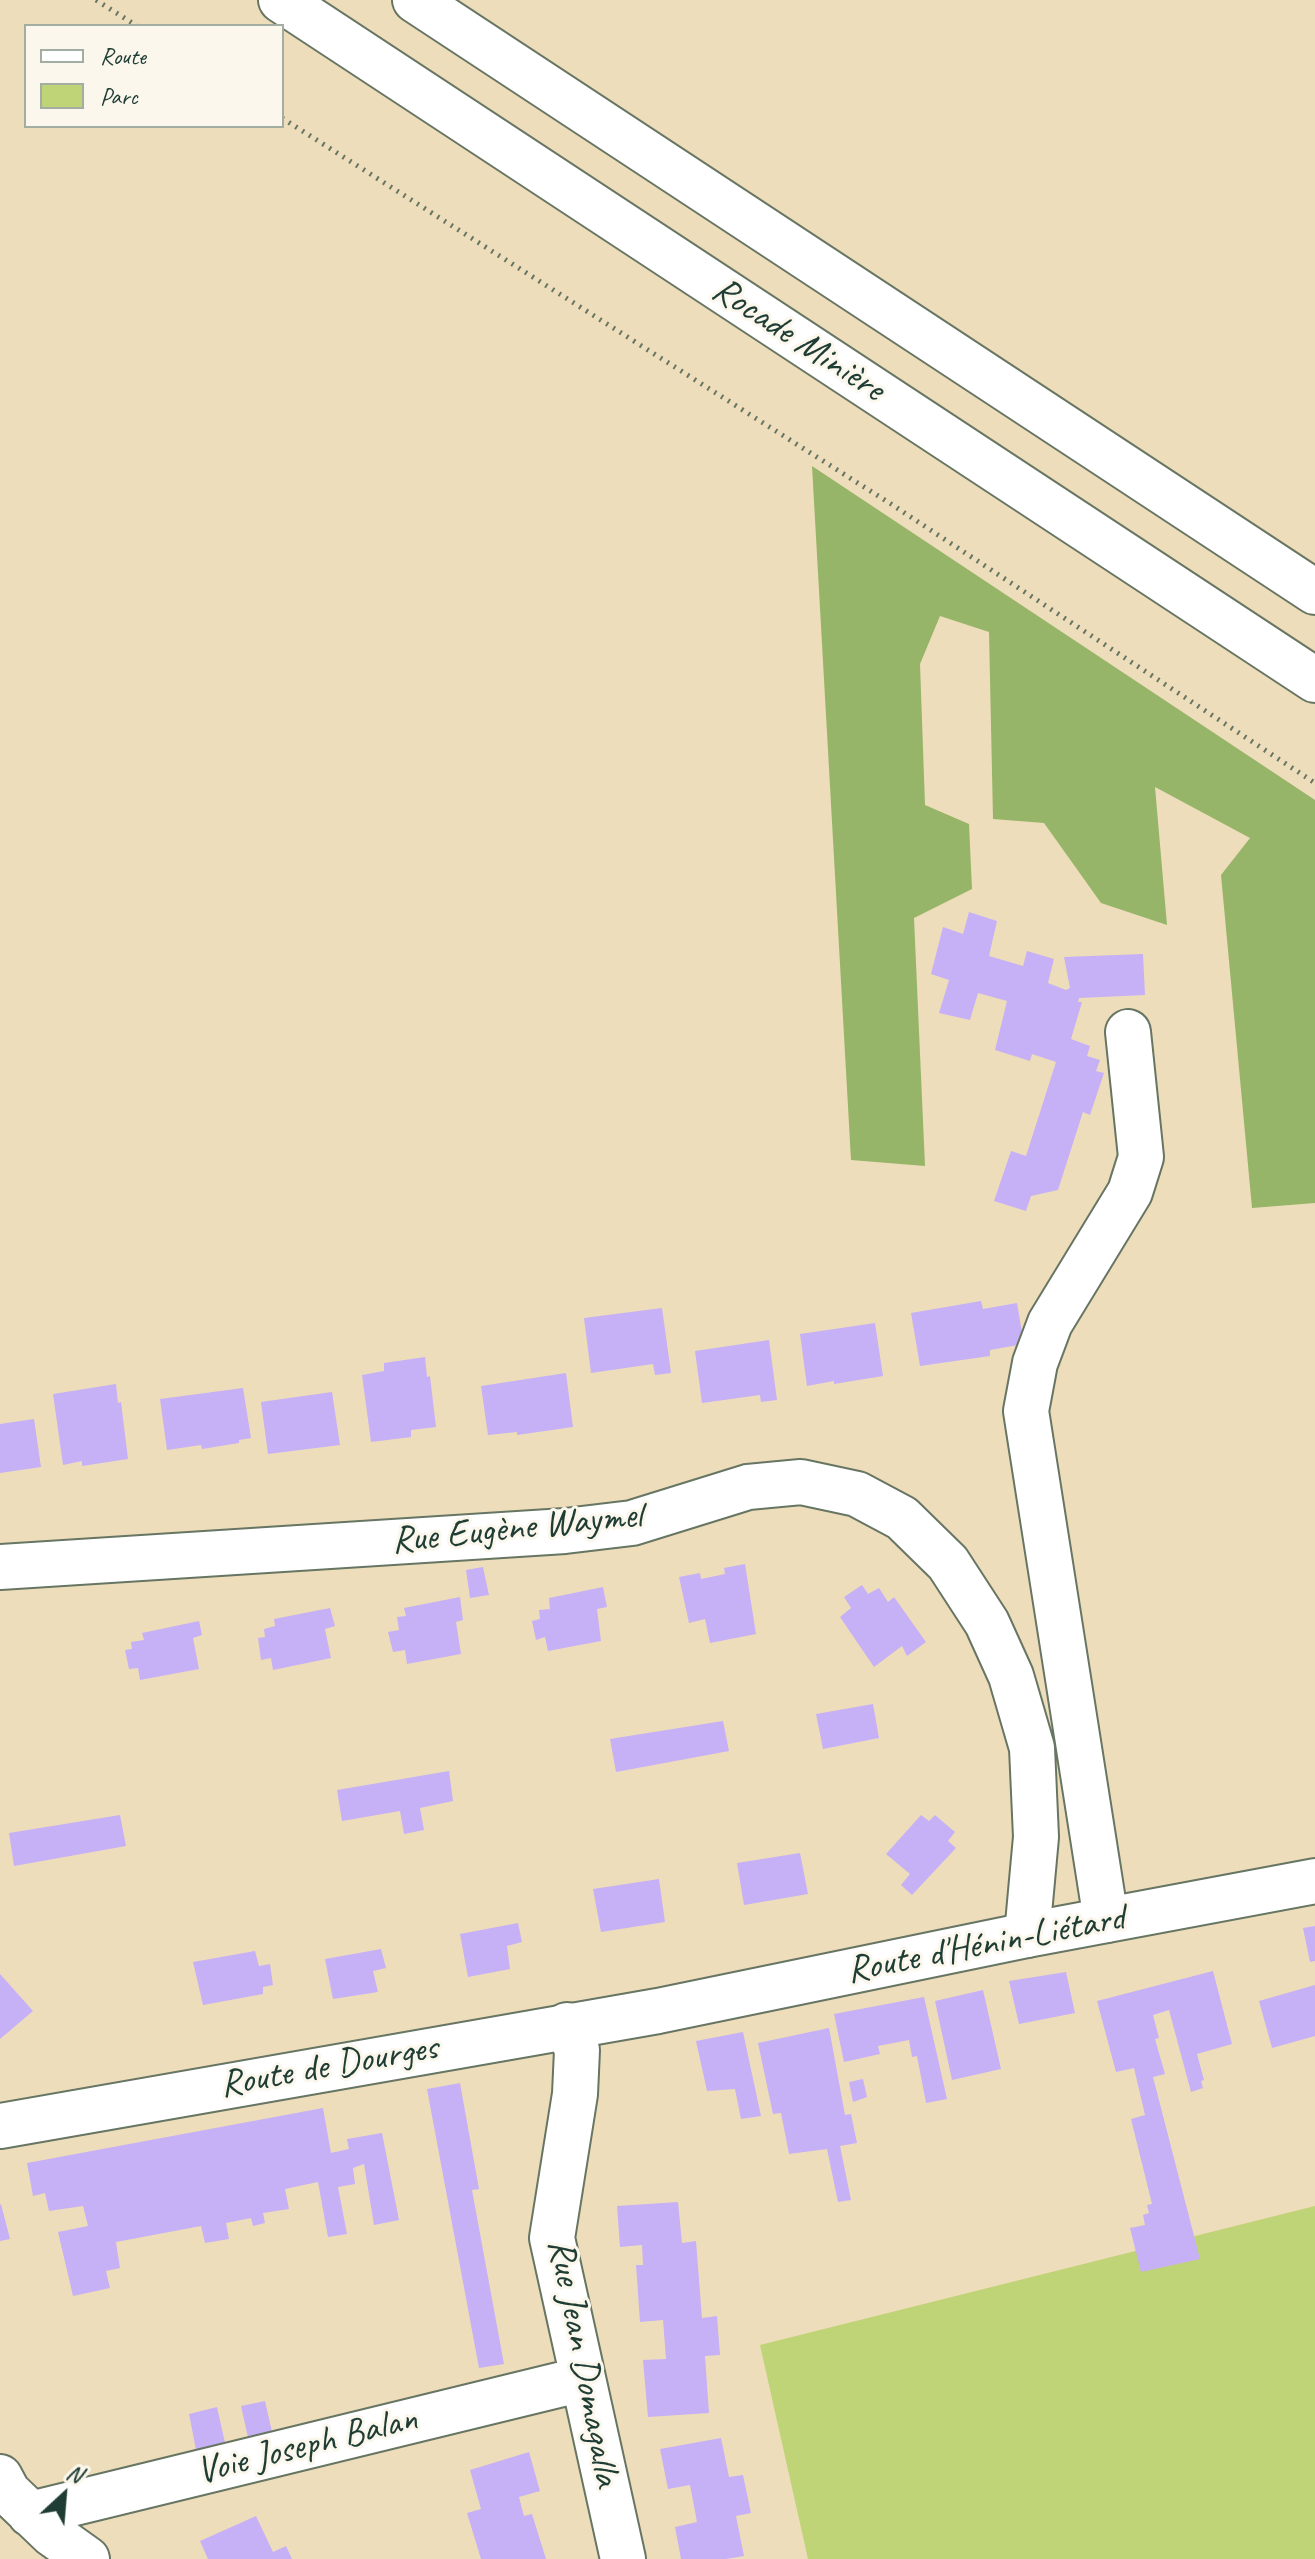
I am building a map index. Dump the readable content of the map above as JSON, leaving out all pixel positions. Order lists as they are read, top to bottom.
{
  "streets": {
    "main road": [
      "Rocade Minière",
      "Rue Eugène Waymel",
      "Route d'Hénin-Liétard",
      "Route de Dourges",
      "Rue Jean Domagalla",
      "Voie Joseph Balan"
    ]
  },
  "crossings": [
    ["Rue Eugène Waymel", "Route d'Hénin-Liétard"],
    ["Route d'Hénin-Liétard", "Route de Dourges"],
    ["Route de Dourges", "Rue Jean Domagalla"],
    ["Rue Jean Domagalla", "Voie Joseph Balan"]
  ],
  "legend": ["Route", "Parc"],
  "north": "top right"
}
